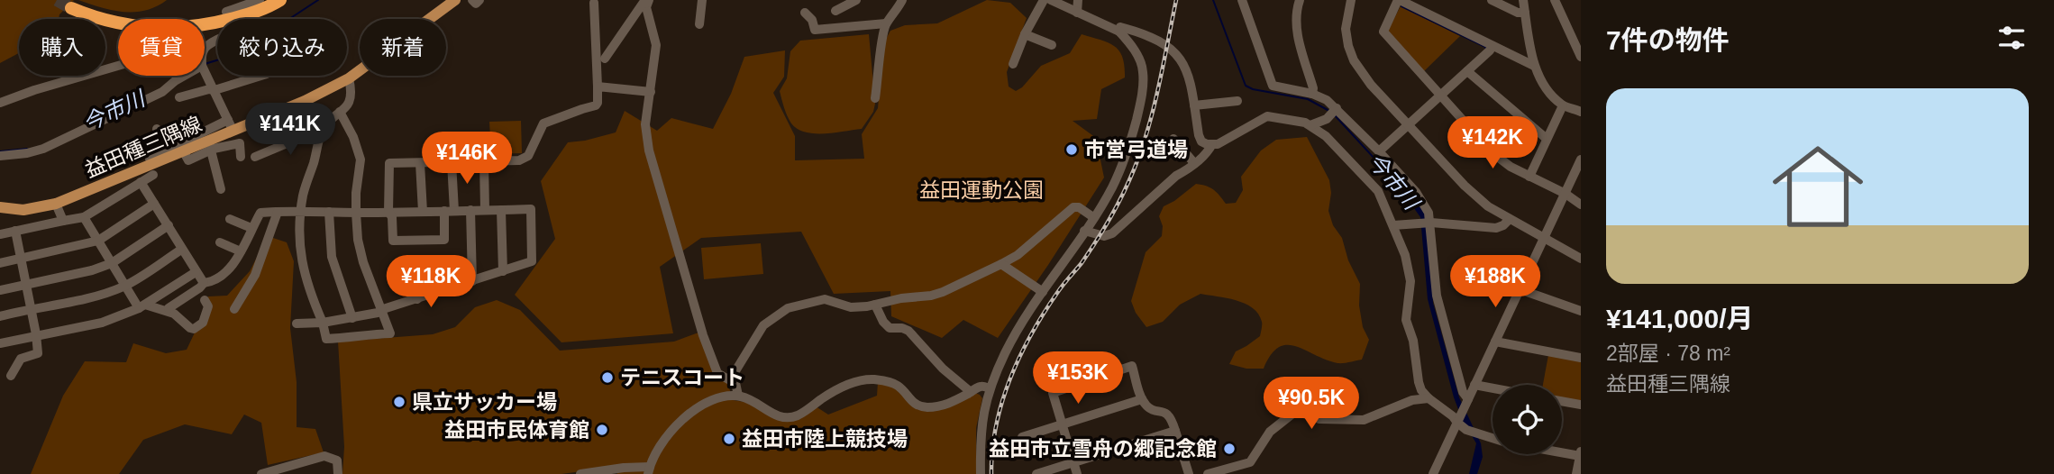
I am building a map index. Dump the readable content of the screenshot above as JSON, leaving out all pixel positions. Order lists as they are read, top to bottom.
{
  "streets": {
    "main road": ["益田種三隅線"]
  },
  "water": ["今市川"],
  "parks": ["益田運動公園"],
  "places": [
    "市営弓道場",
    "テニスコート",
    "県立サッカー場",
    "益田市民体育館",
    "益田市陸上競技場",
    "益田市立雪舟の郷記念館"
  ],
  "page": {
    "heading": "7件の物件",
    "chip": [
      "購入",
      "賃貸",
      "絞り込み",
      "新着"
    ],
    "list": [
      {
        "name": "¥141,000/月",
        "note": "2部屋 · 78 m² · 益田種三隅線"
      }
    ],
    "price": [
      "¥141K",
      "¥142K",
      "¥146K",
      "¥118K",
      "¥188K",
      "¥153K",
      "¥90.5K"
    ]
  }
}
